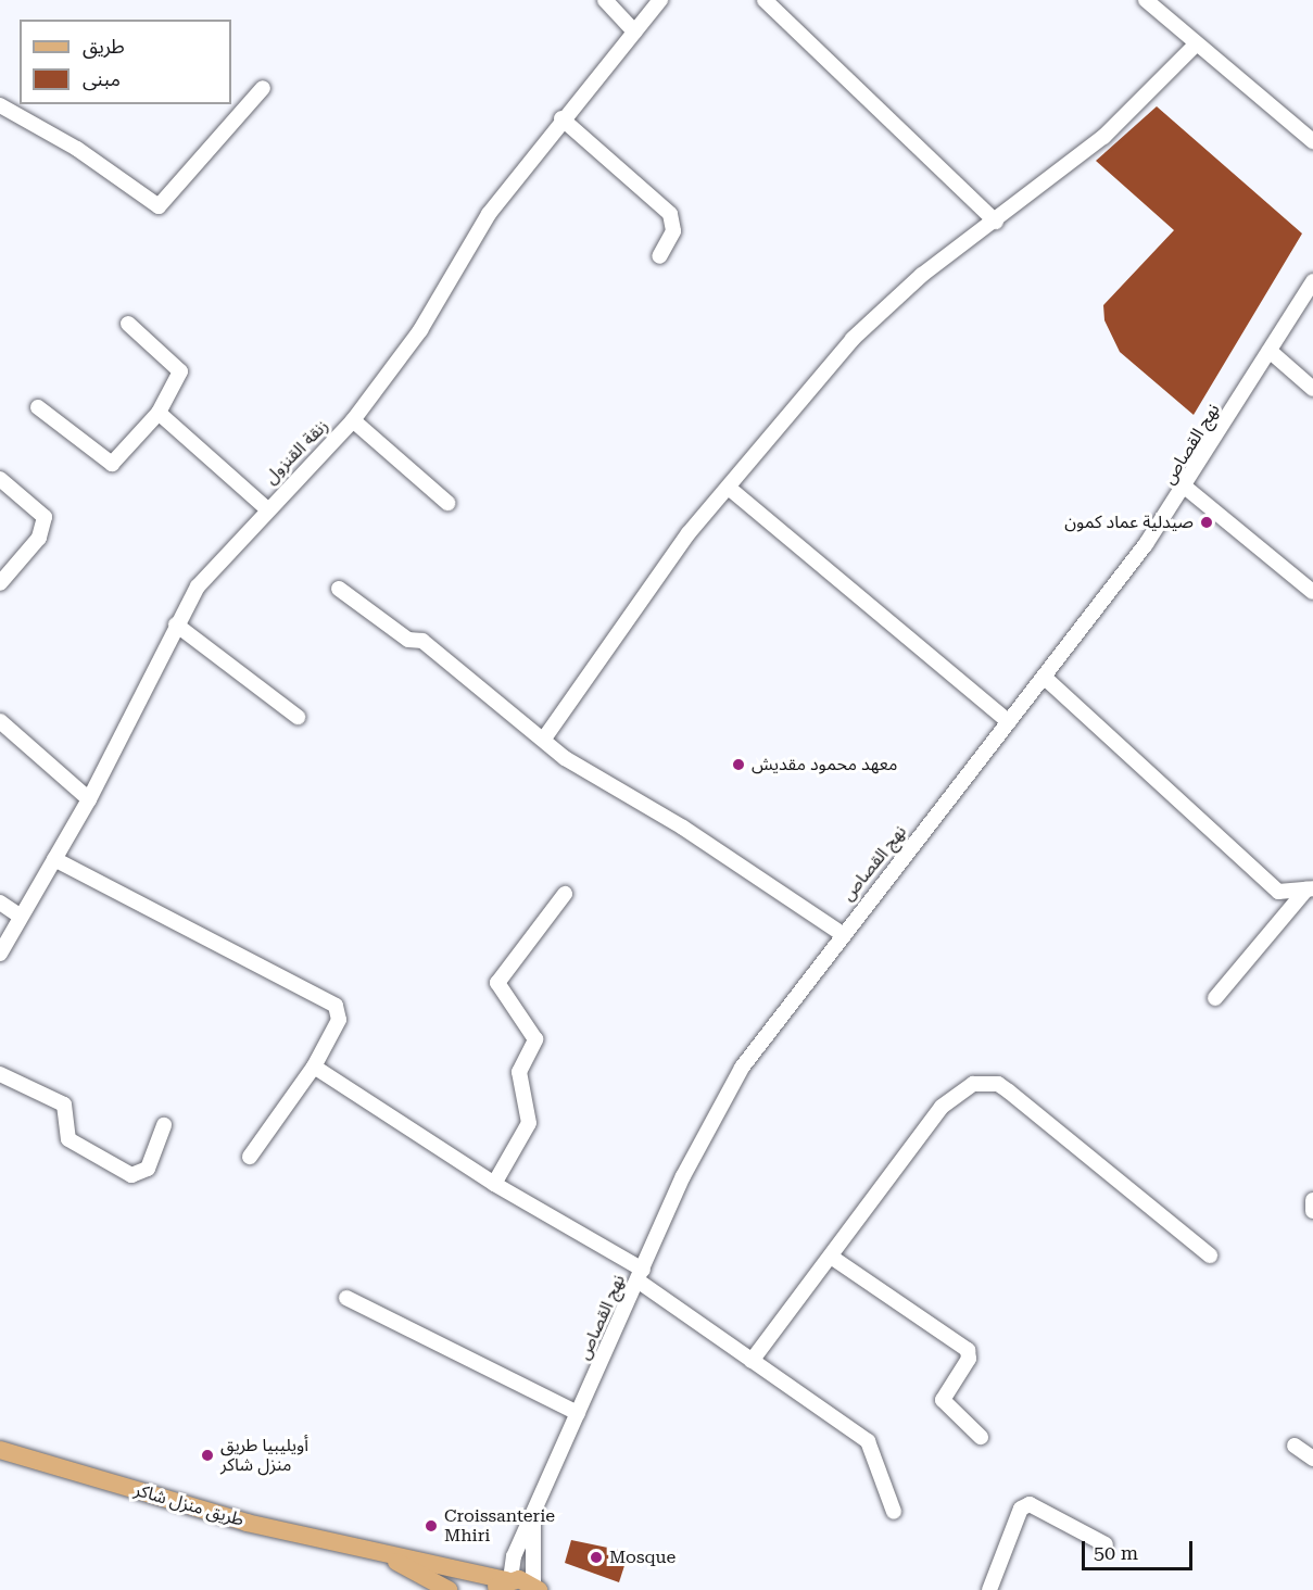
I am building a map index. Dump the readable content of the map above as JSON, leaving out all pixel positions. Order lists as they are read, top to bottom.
{
  "streets": {
    "main road": ["طريق منزل شاكر"],
    "street": ["نهج القصاص", "زنقة القنزول"]
  },
  "crossings": [
    ["نهج القصاص", "طريق منزل شاكر"]
  ],
  "places": [
    "صيدلية عماد كمون",
    "معهد محمود مقديش",
    "أويليبيا طريق منزل شاكر",
    "Croissanterie Mhiri",
    "Mosque"
  ],
  "legend": ["طريق", "مبنى"],
  "scale_bar": "50 m"
}
